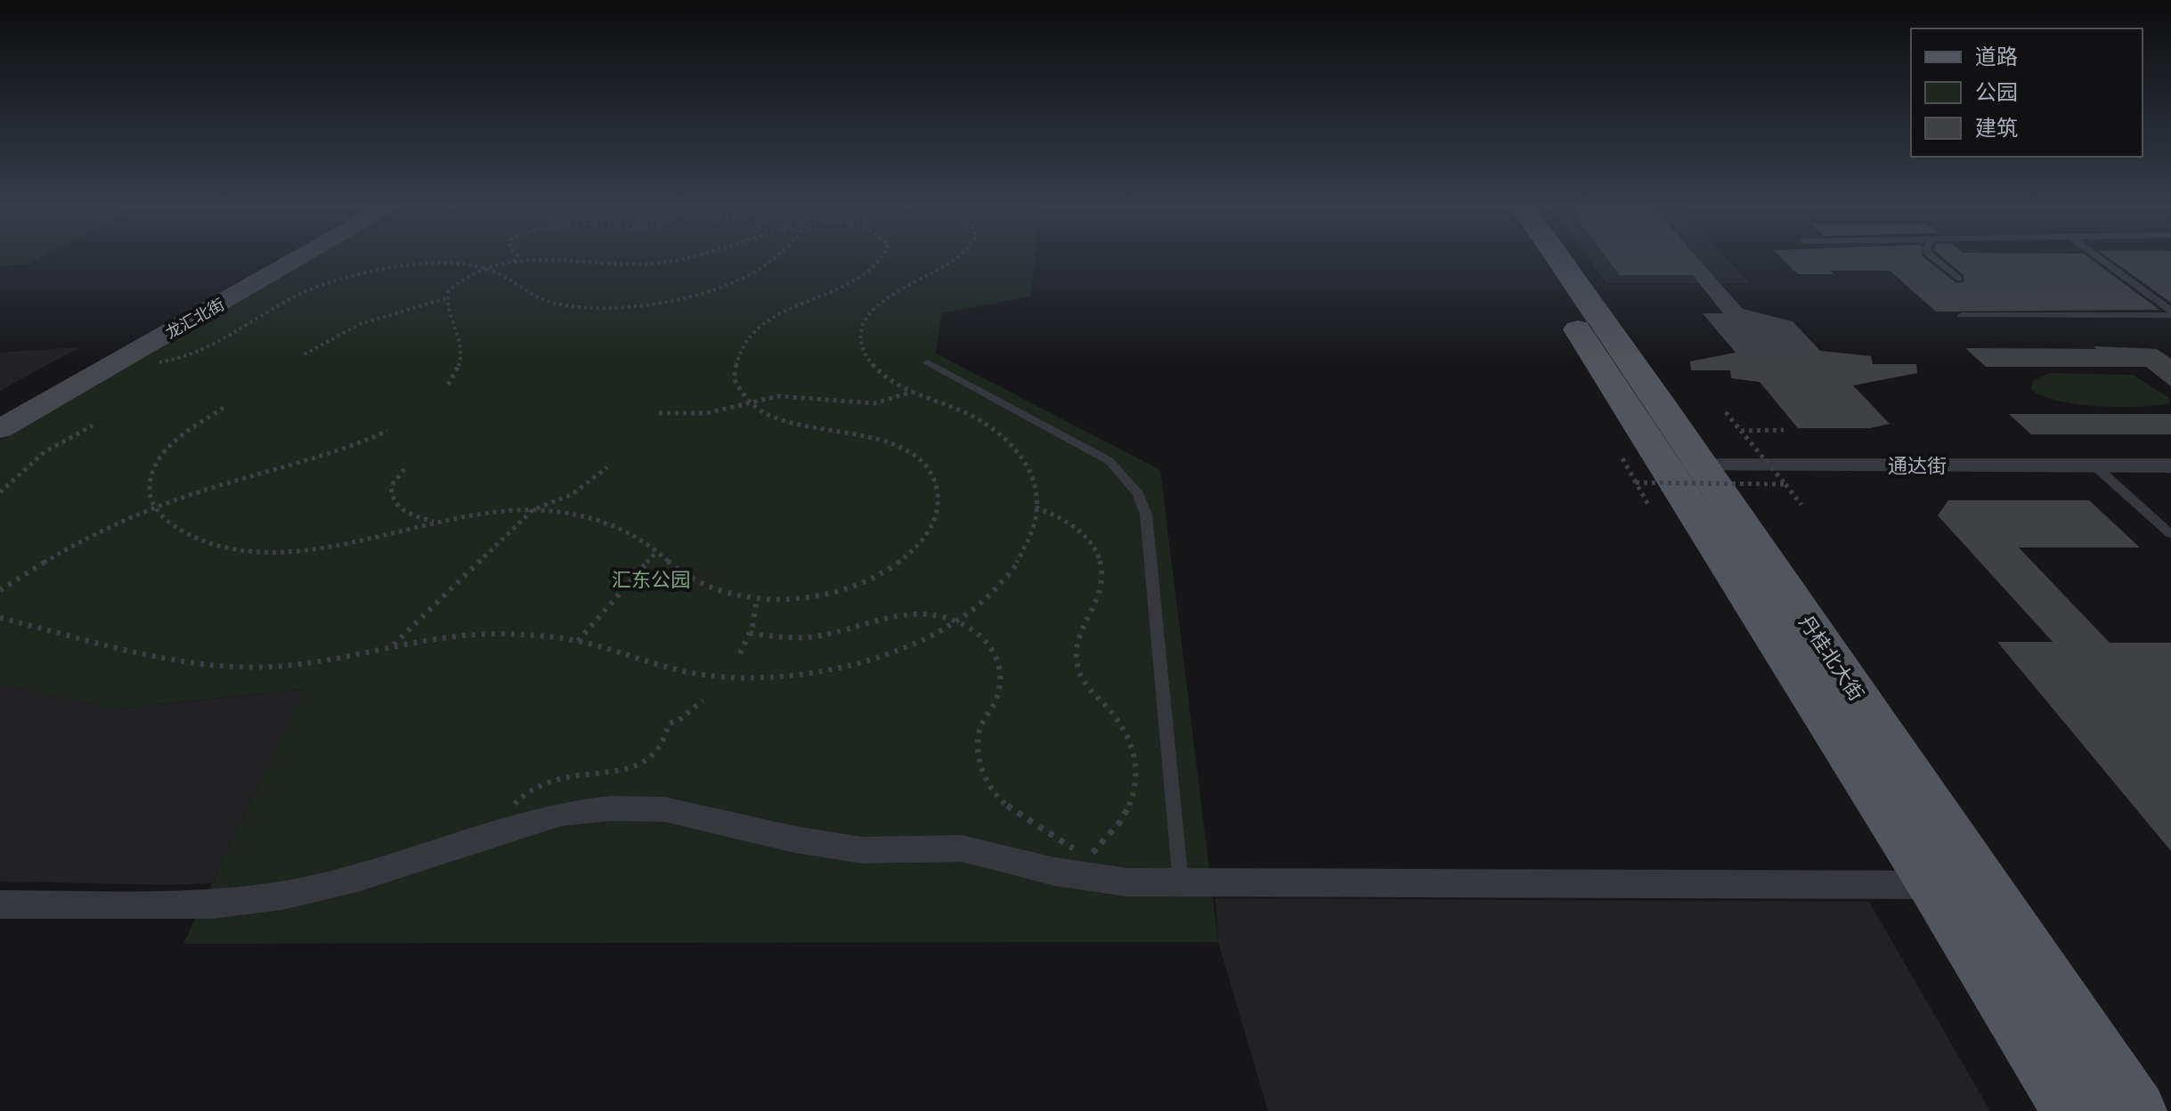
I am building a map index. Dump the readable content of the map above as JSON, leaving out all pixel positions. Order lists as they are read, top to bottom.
{
  "streets": {
    "main road": ["龙汇北街", "丹桂北大街"],
    "street": ["通达街"]
  },
  "crossings": [
    ["通达街", "丹桂北大街"]
  ],
  "parks": ["汇东公园"],
  "legend": ["道路", "公园", "建筑"]
}
